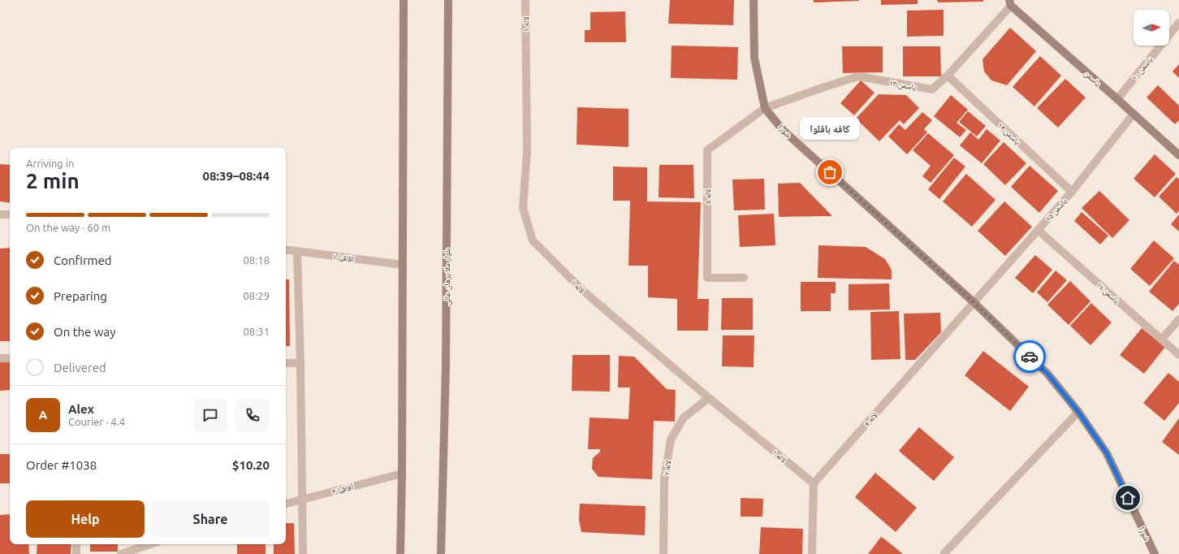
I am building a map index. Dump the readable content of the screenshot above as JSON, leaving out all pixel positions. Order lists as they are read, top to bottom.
{
  "streets": {
    "main road": ["یاسمن", "شورا", "بلوار ملا برهان عالی"],
    "street": [
      "لاله ۱",
      "یاسمن ۱۰",
      "یاسمن ۱۳",
      "یاسمن ۱۴",
      "لاله ۵",
      "یاسمن ۱۵",
      "آقاقیا ۱",
      "یاسمن ۱۷",
      "لاله ۶",
      "لاله ۷",
      "آقاقیا ۳"
    ]
  },
  "crossings": [
    ["لاله ۱", "لاله ۶"],
    ["لاله ۱", "لاله ۷"],
    ["یاسمن ۱۰", "یاسمن"],
    ["یاسمن", "یاسمن ۱۳"],
    ["یاسمن", "یاسمن ۱۵"],
    ["یاسمن ۱۳", "شورا"],
    ["یاسمن ۱۳", "یاسمن ۱۴"],
    ["یاسمن ۱۳", "لاله ۵"],
    ["شورا", "لاله ۵"],
    ["شورا", "یاسمن ۱۵"],
    ["شورا", "لاله ۶"],
    ["یاسمن ۱۴", "یاسمن ۱۵"],
    ["یاسمن ۱۵", "یاسمن ۱۷"],
    ["یاسمن ۱۵", "لاله ۶"]
  ],
  "places": ["کافه باقلوا"],
  "north": "right",
  "page": {
    "bubble": "کافه باقلوا",
    "heading": ["2 min", "Arriving in", "08:39–08:44"],
    "panel": [
      "Alex",
      "Courier · 4.4",
      "Order #1038",
      "$10.20"
    ],
    "bar": "On the way · 60 m",
    "list": [
      ["Confirmed", "08:18"],
      ["Preparing", "08:29"],
      ["On the way", "08:31"],
      "Delivered"
    ],
    "round": "A",
    "buttons": ["Help", "Share"]
  }
}
